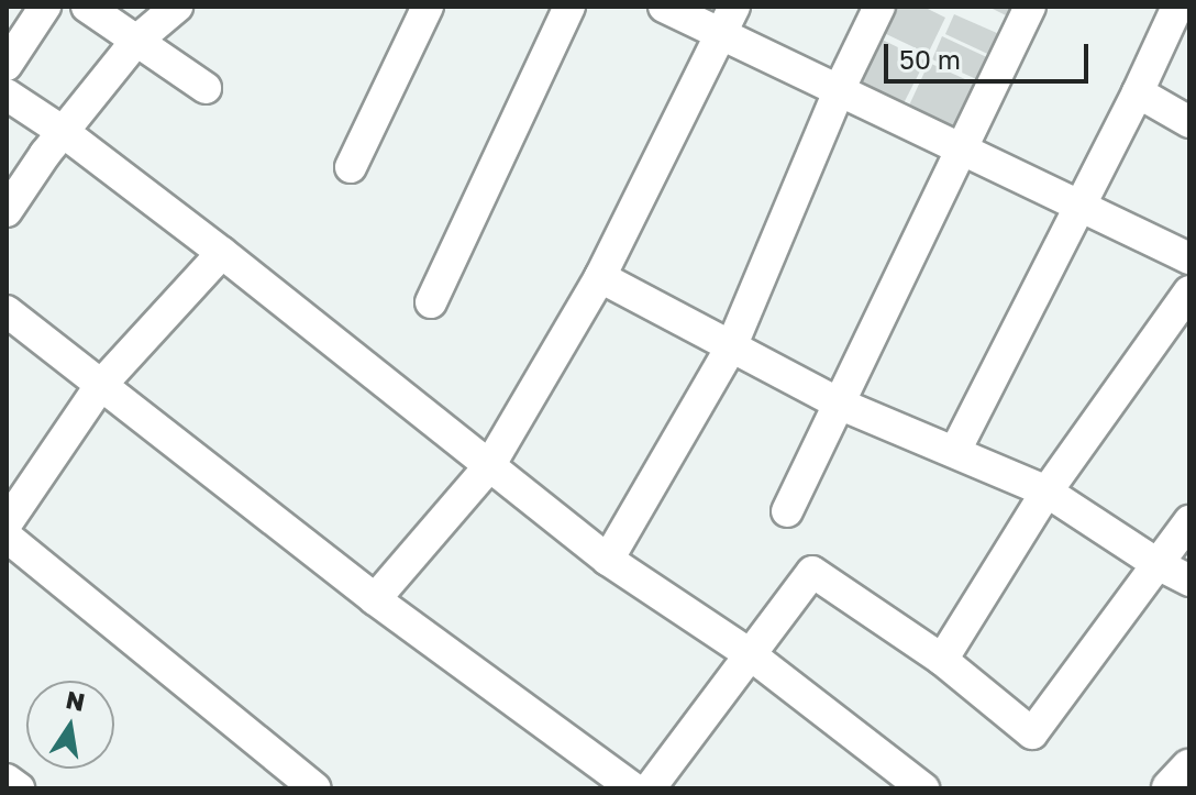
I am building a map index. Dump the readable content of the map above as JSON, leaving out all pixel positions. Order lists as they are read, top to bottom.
{
  "scale_bar": "50 m",
  "north": "top"
}
